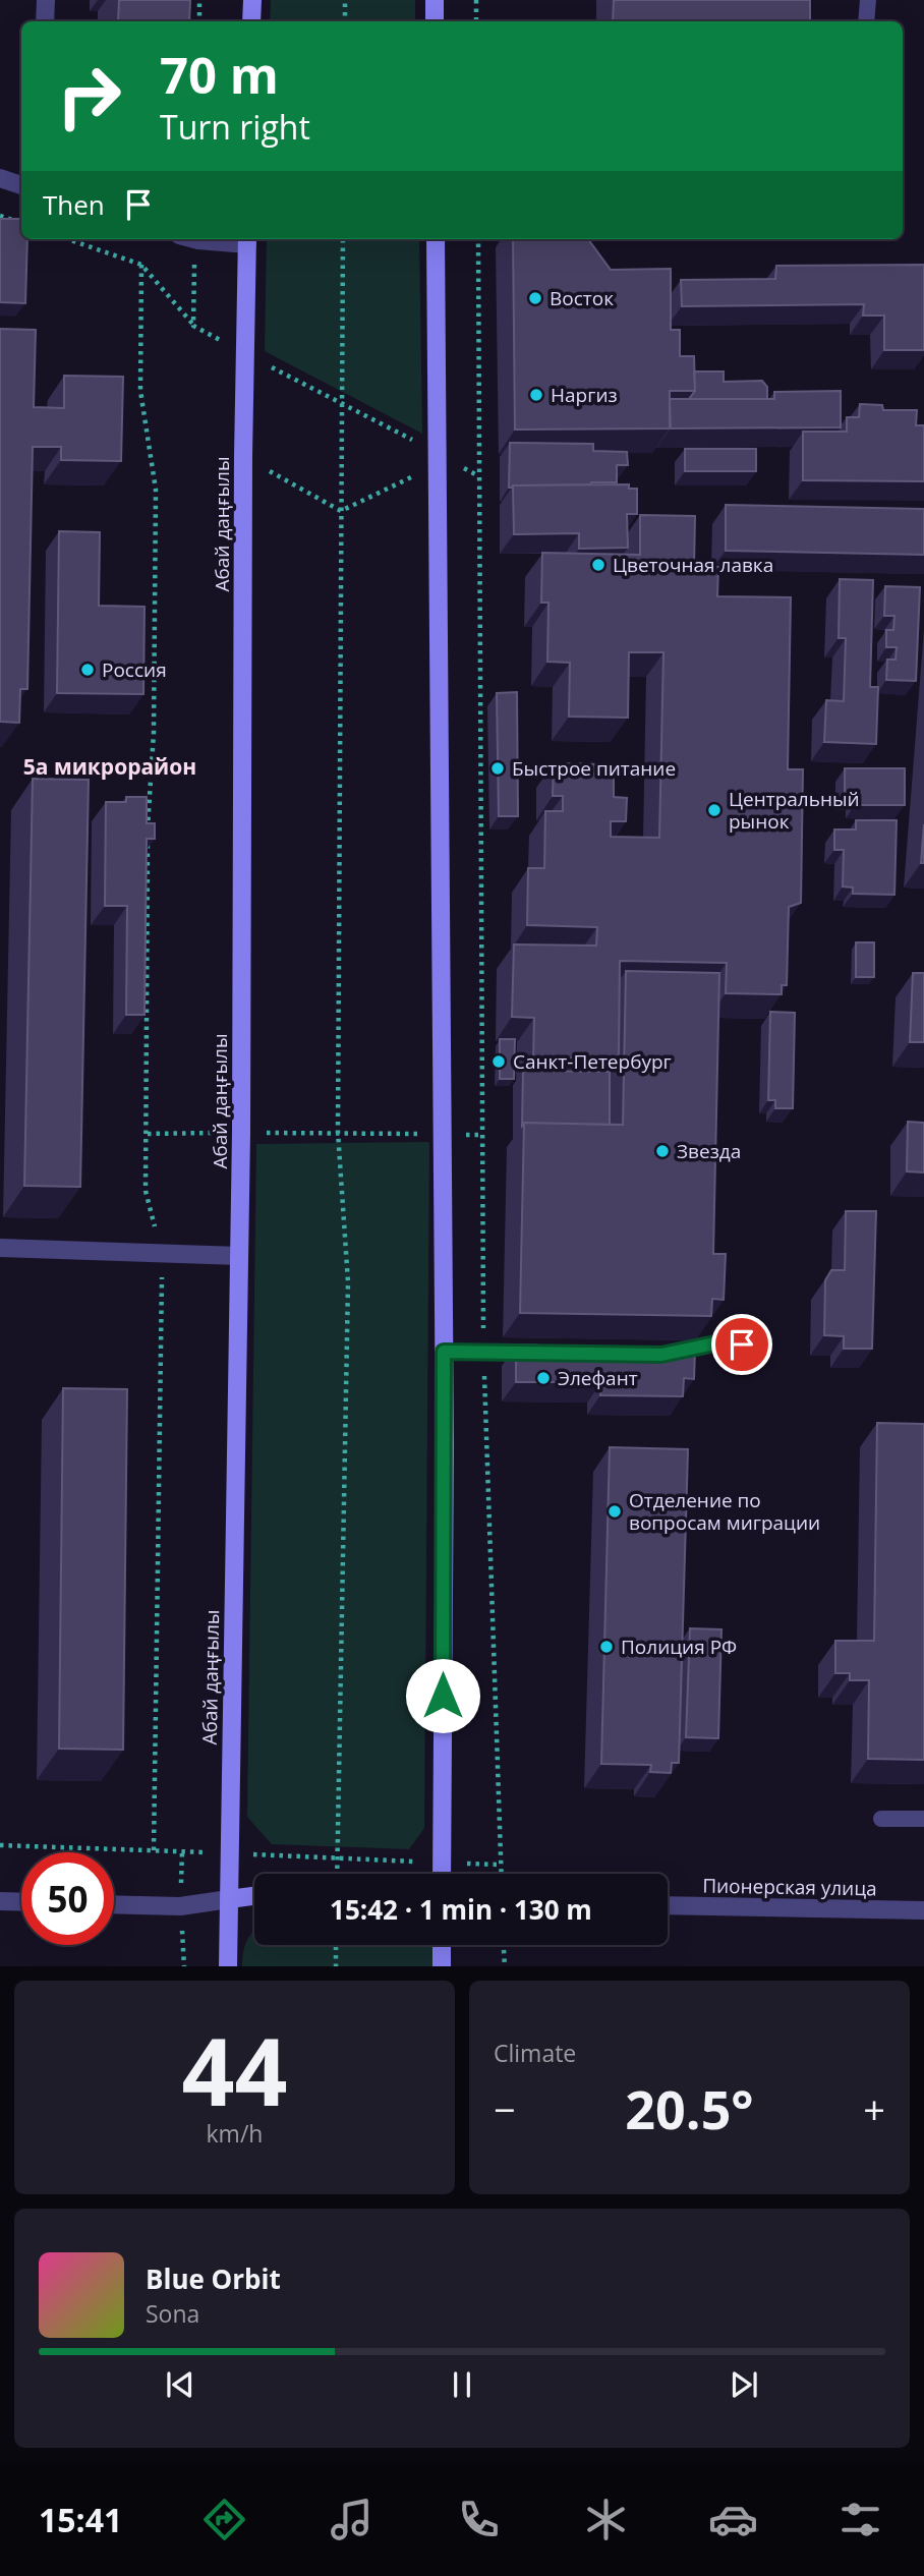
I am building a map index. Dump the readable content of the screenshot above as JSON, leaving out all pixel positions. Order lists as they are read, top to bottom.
{
  "streets": {
    "main road": ["Абай даңғылы"],
    "street": ["Пионерская улица"]
  },
  "districts": ["5а микрорайон"],
  "places": [
    "Восток",
    "Наргиз",
    "Цветочная лавка",
    "Россия",
    "Быстрое питание",
    "Центральный рынок",
    "Санкт-Петербург",
    "Звезда",
    "Элефант",
    "Отделение по вопросам миграции",
    "Полиция РФ"
  ],
  "page": {
    "turn": ["70 m", "Turn right"],
    "then": "Then",
    "limit": "50",
    "trip": "15:42 · 1 min · 130 m",
    "tile": [
      ["44", "km/h"],
      "Climate"
    ],
    "heat": ["−", "20.5°", "+"],
    "song": ["Blue Orbit", "Sona"],
    "tabs": "15:41"
  }
}
